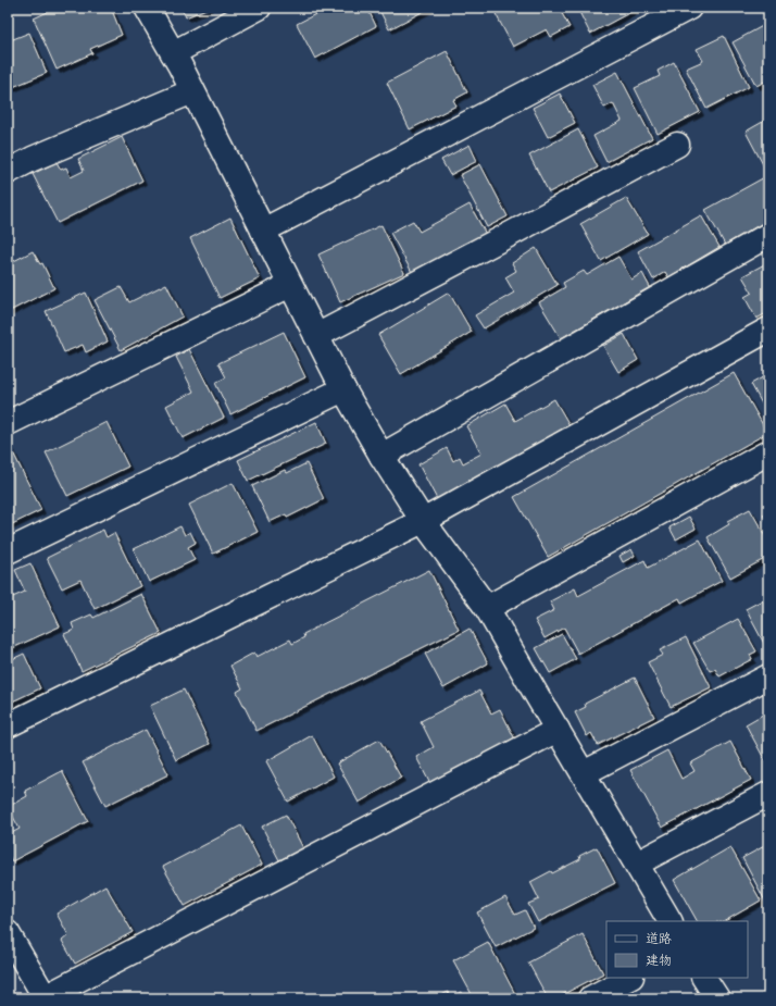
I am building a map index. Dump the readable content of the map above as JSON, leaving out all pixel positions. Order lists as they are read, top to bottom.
{
  "legend": ["道路", "建物"]
}
